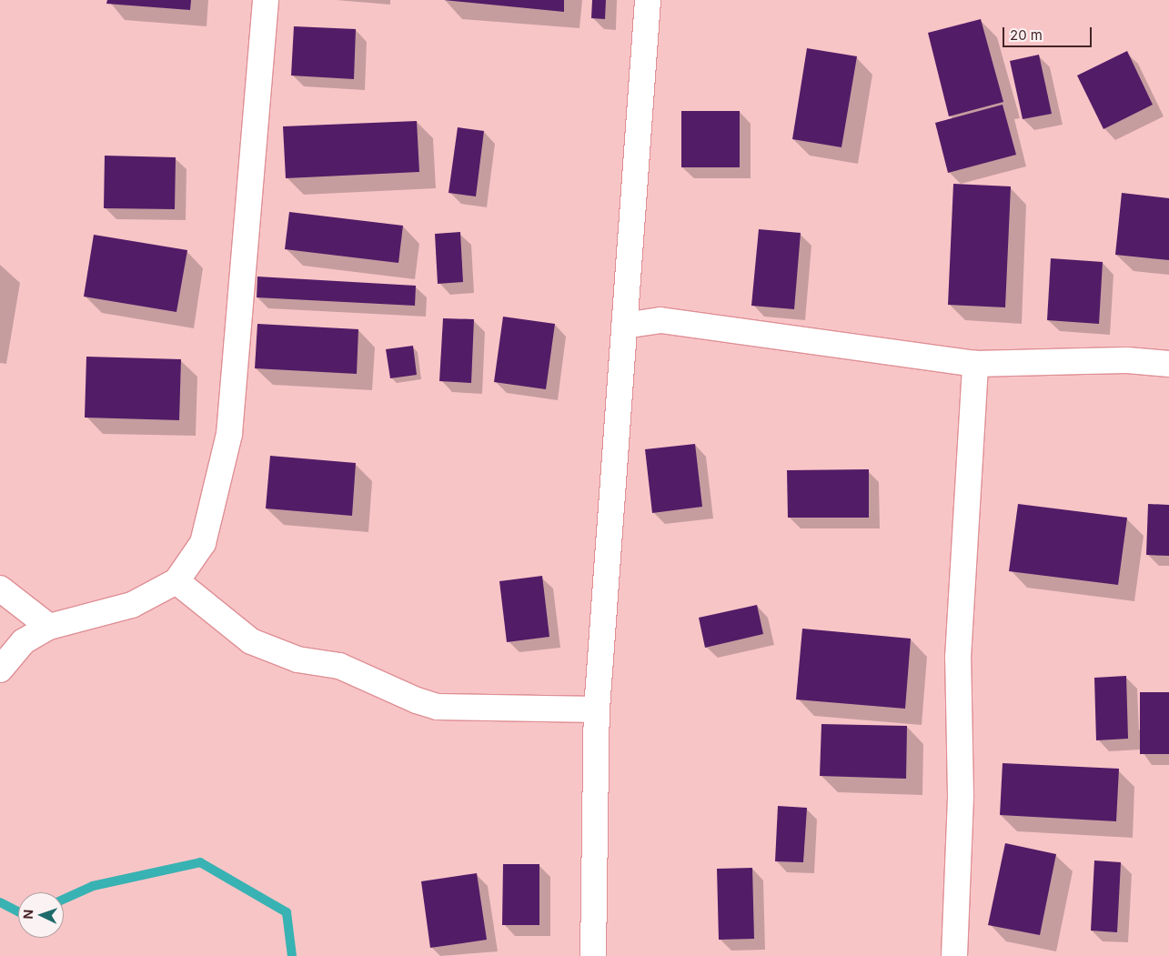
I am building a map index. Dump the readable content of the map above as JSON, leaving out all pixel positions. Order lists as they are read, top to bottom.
{
  "scale_bar": "20 m",
  "north": "left"
}
